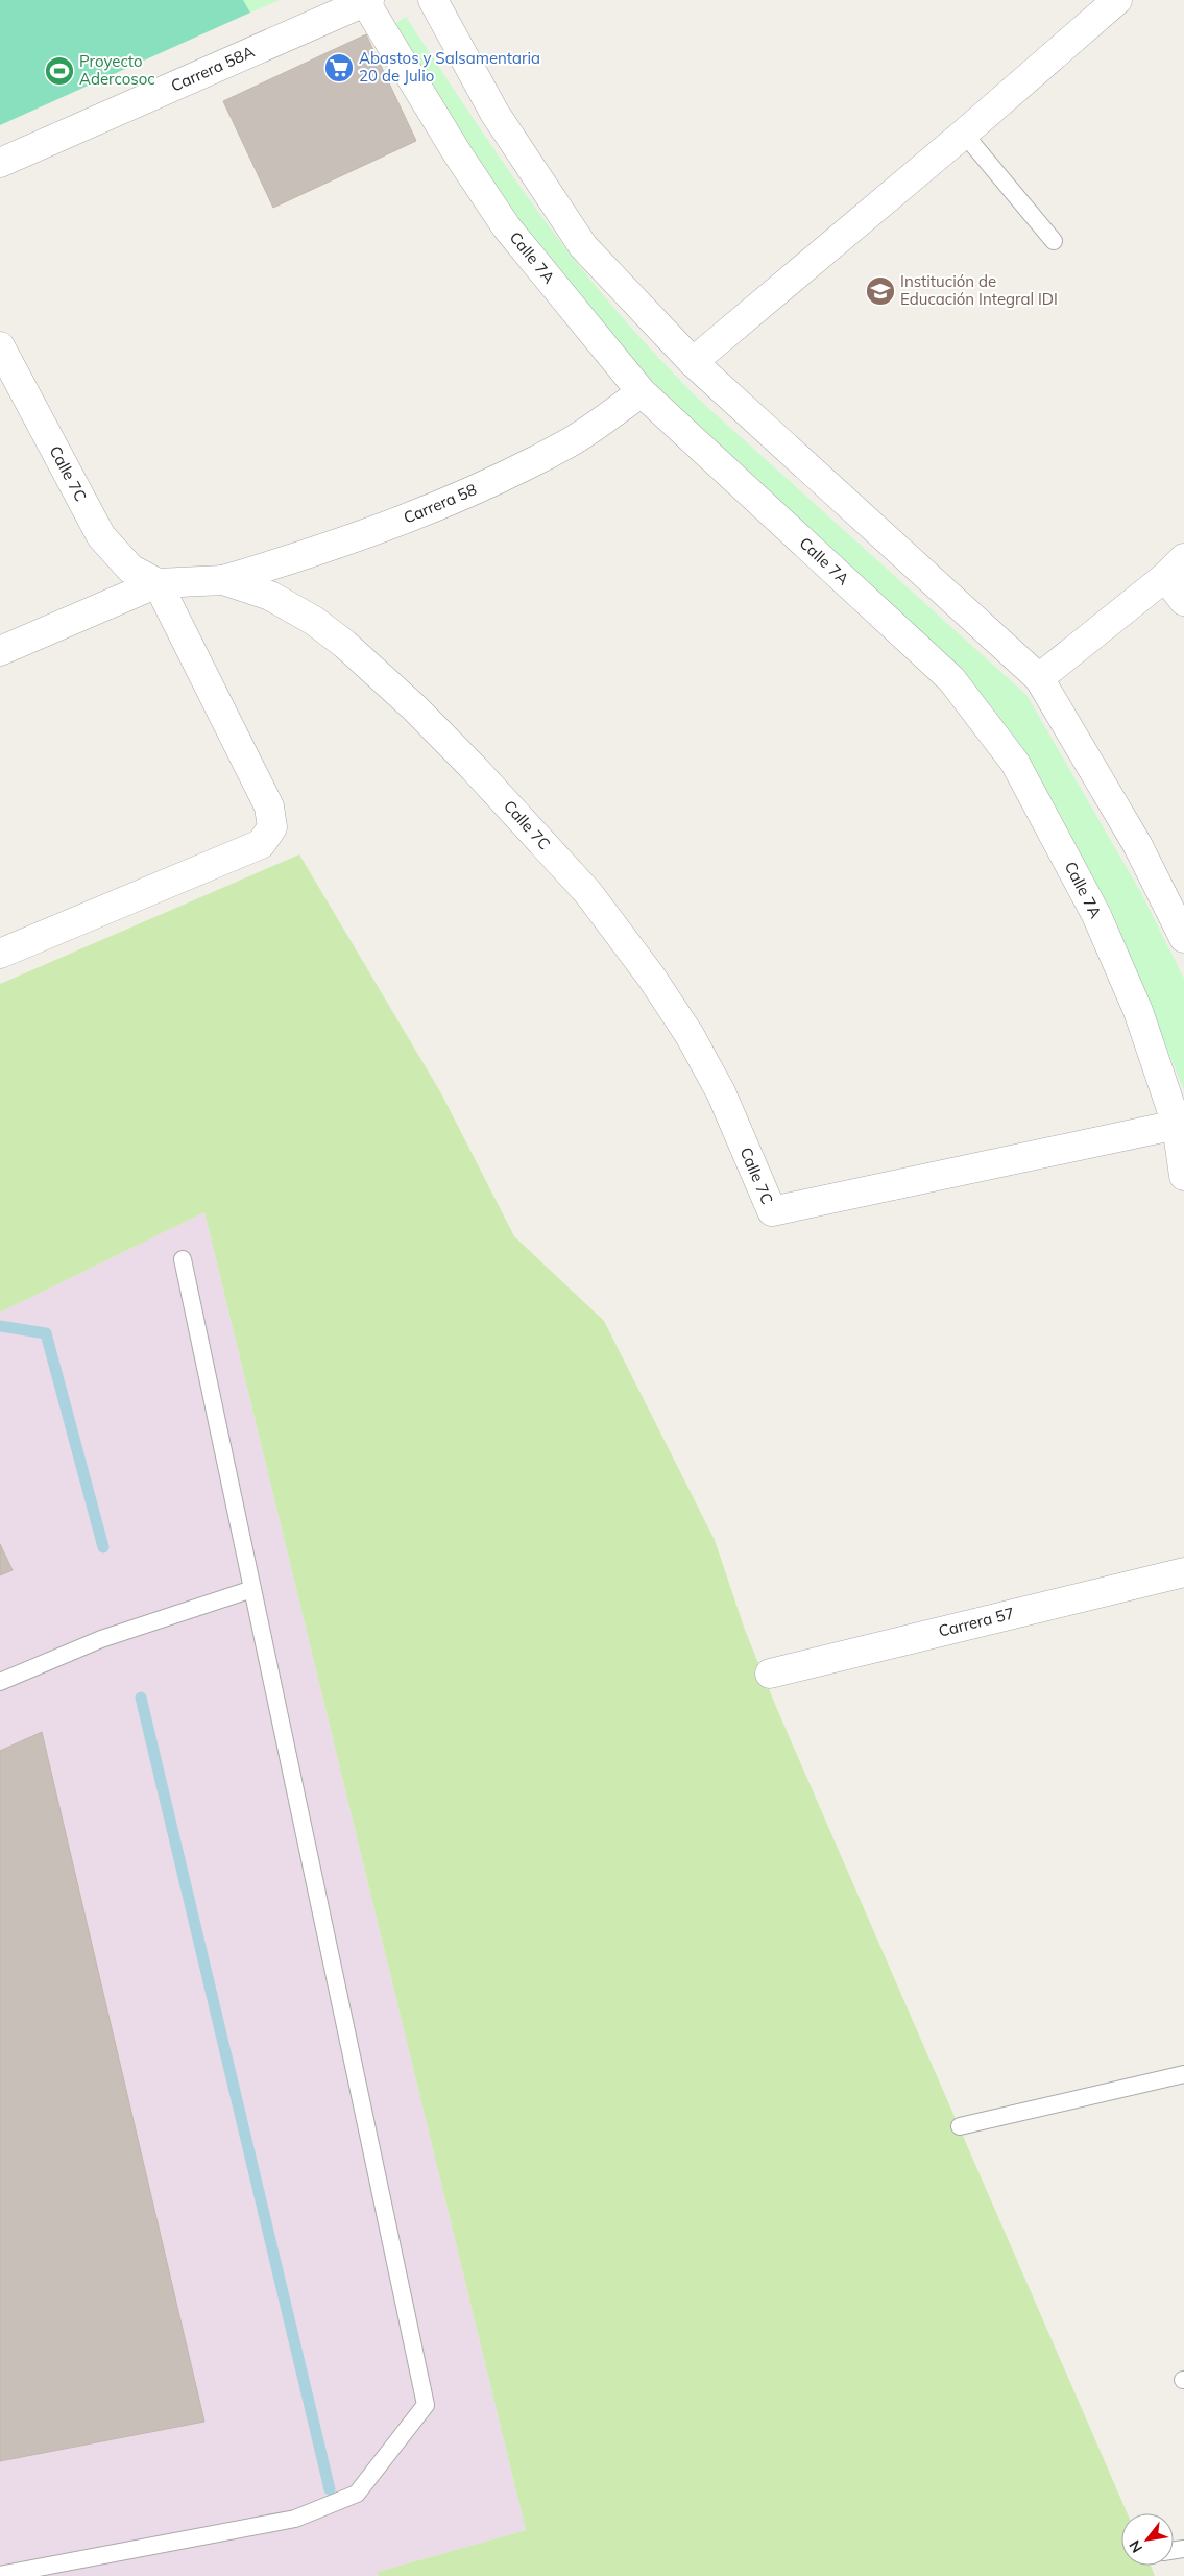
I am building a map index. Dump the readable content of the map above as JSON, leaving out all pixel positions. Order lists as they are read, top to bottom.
{
  "streets": {
    "street": [
      "Carrera 58A",
      "Calle 7A",
      "Calle 7C",
      "Carrera 58",
      "Carrera 57"
    ]
  },
  "crossings": [
    ["Carrera 58A", "Calle 7A"],
    ["Calle 7A", "Calle 7C"],
    ["Calle 7A", "Carrera 58"],
    ["Calle 7C", "Carrera 58"]
  ],
  "places": {
    "supermarket": ["Abastos y Salsamentaria 20 de Julio"],
    "sports": ["Proyecto Adercosoc"],
    "school or university": ["Institución de Educación Integral IDI"]
  },
  "north": "bottom left"
}
